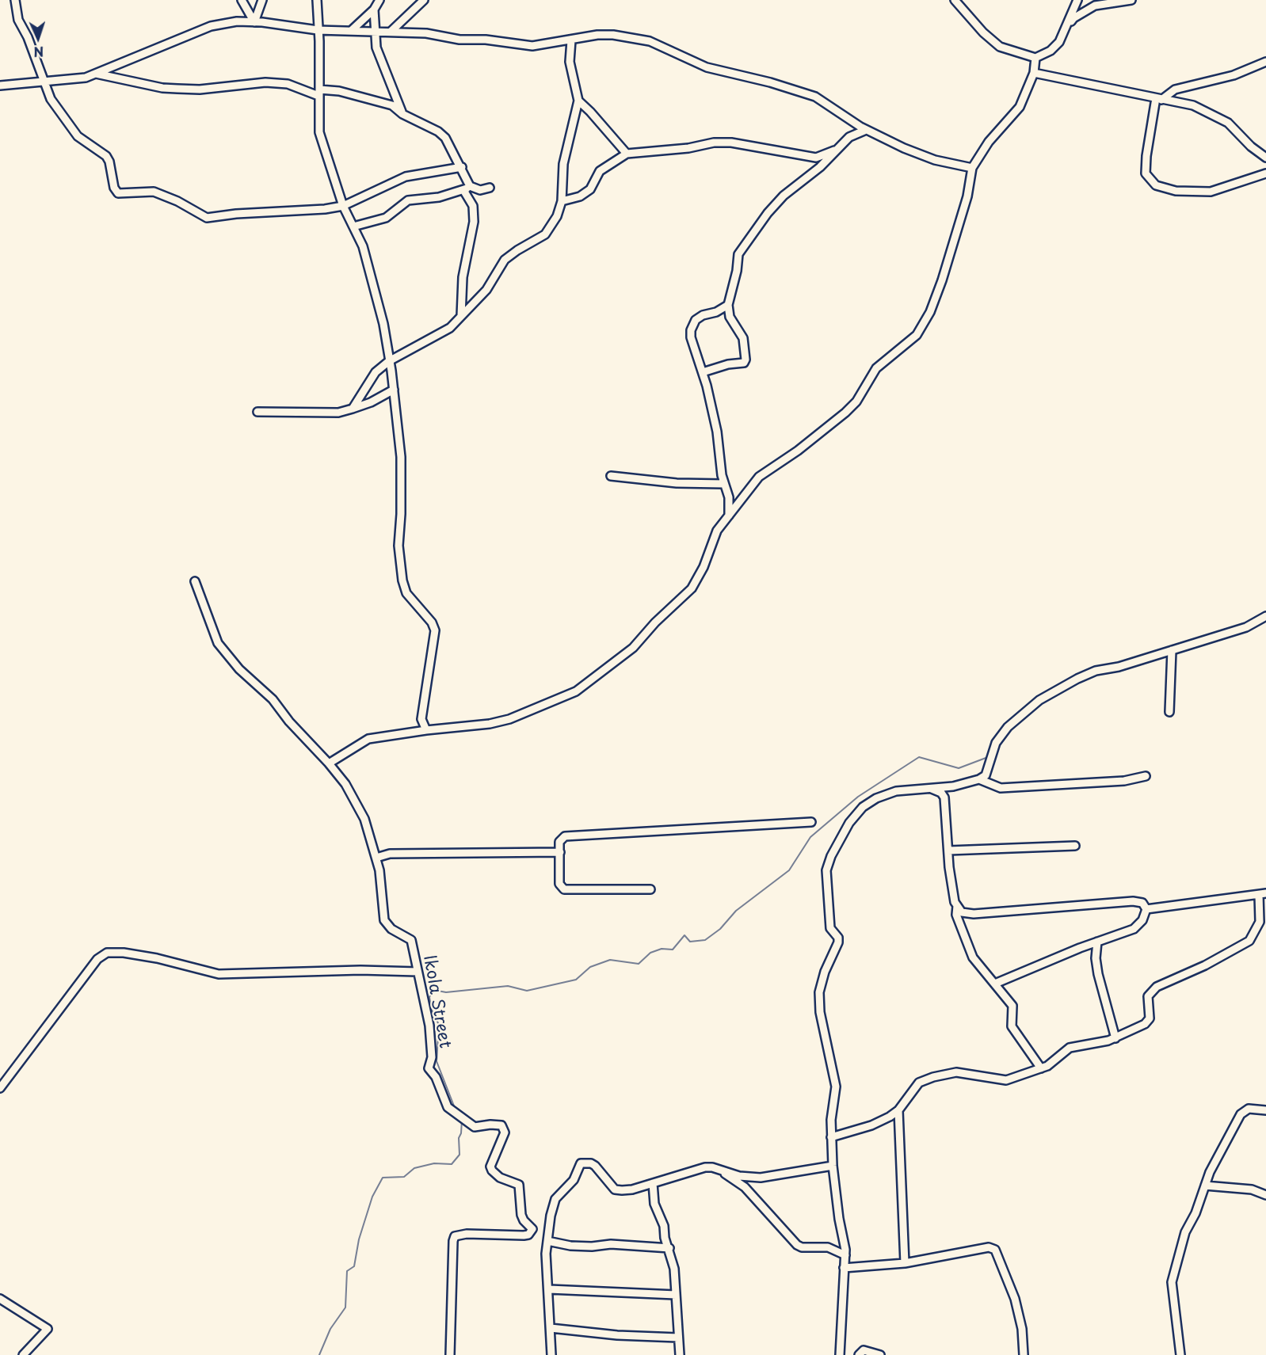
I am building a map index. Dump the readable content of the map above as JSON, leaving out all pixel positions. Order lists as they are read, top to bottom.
{
  "streets": {
    "street": ["Ikola Street"]
  },
  "north": "bottom"
}
